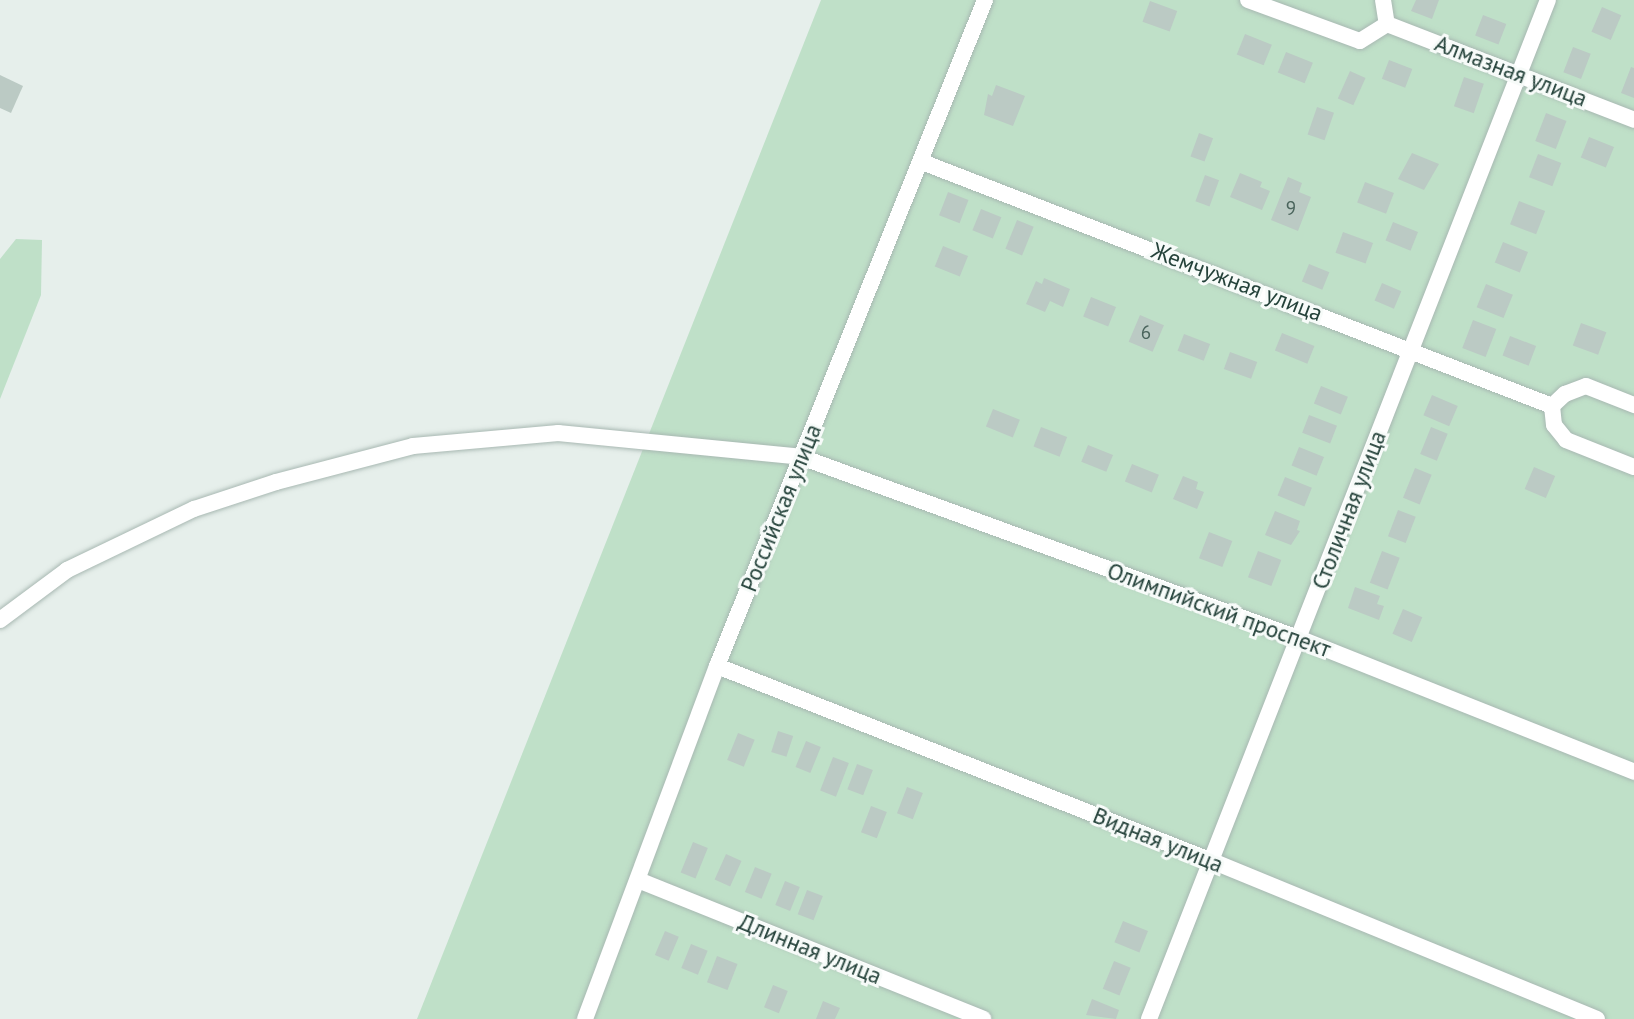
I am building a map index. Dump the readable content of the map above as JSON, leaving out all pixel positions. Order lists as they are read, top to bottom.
{
  "streets": {
    "street": [
      "Алмазная улица",
      "Жемчужная улица",
      "Российская улица",
      "Столичная улица",
      "Олимпийский проспект",
      "Видная улица",
      "Длинная улица"
    ]
  },
  "crossings": [
    ["Алмазная улица", "Столичная улица"],
    ["Жемчужная улица", "Российская улица"],
    ["Жемчужная улица", "Столичная улица"],
    ["Российская улица", "Олимпийский проспект"],
    ["Российская улица", "Видная улица"],
    ["Российская улица", "Длинная улица"],
    ["Столичная улица", "Олимпийский проспект"],
    ["Столичная улица", "Видная улица"]
  ],
  "house_numbers": ["9", "6"]
}
